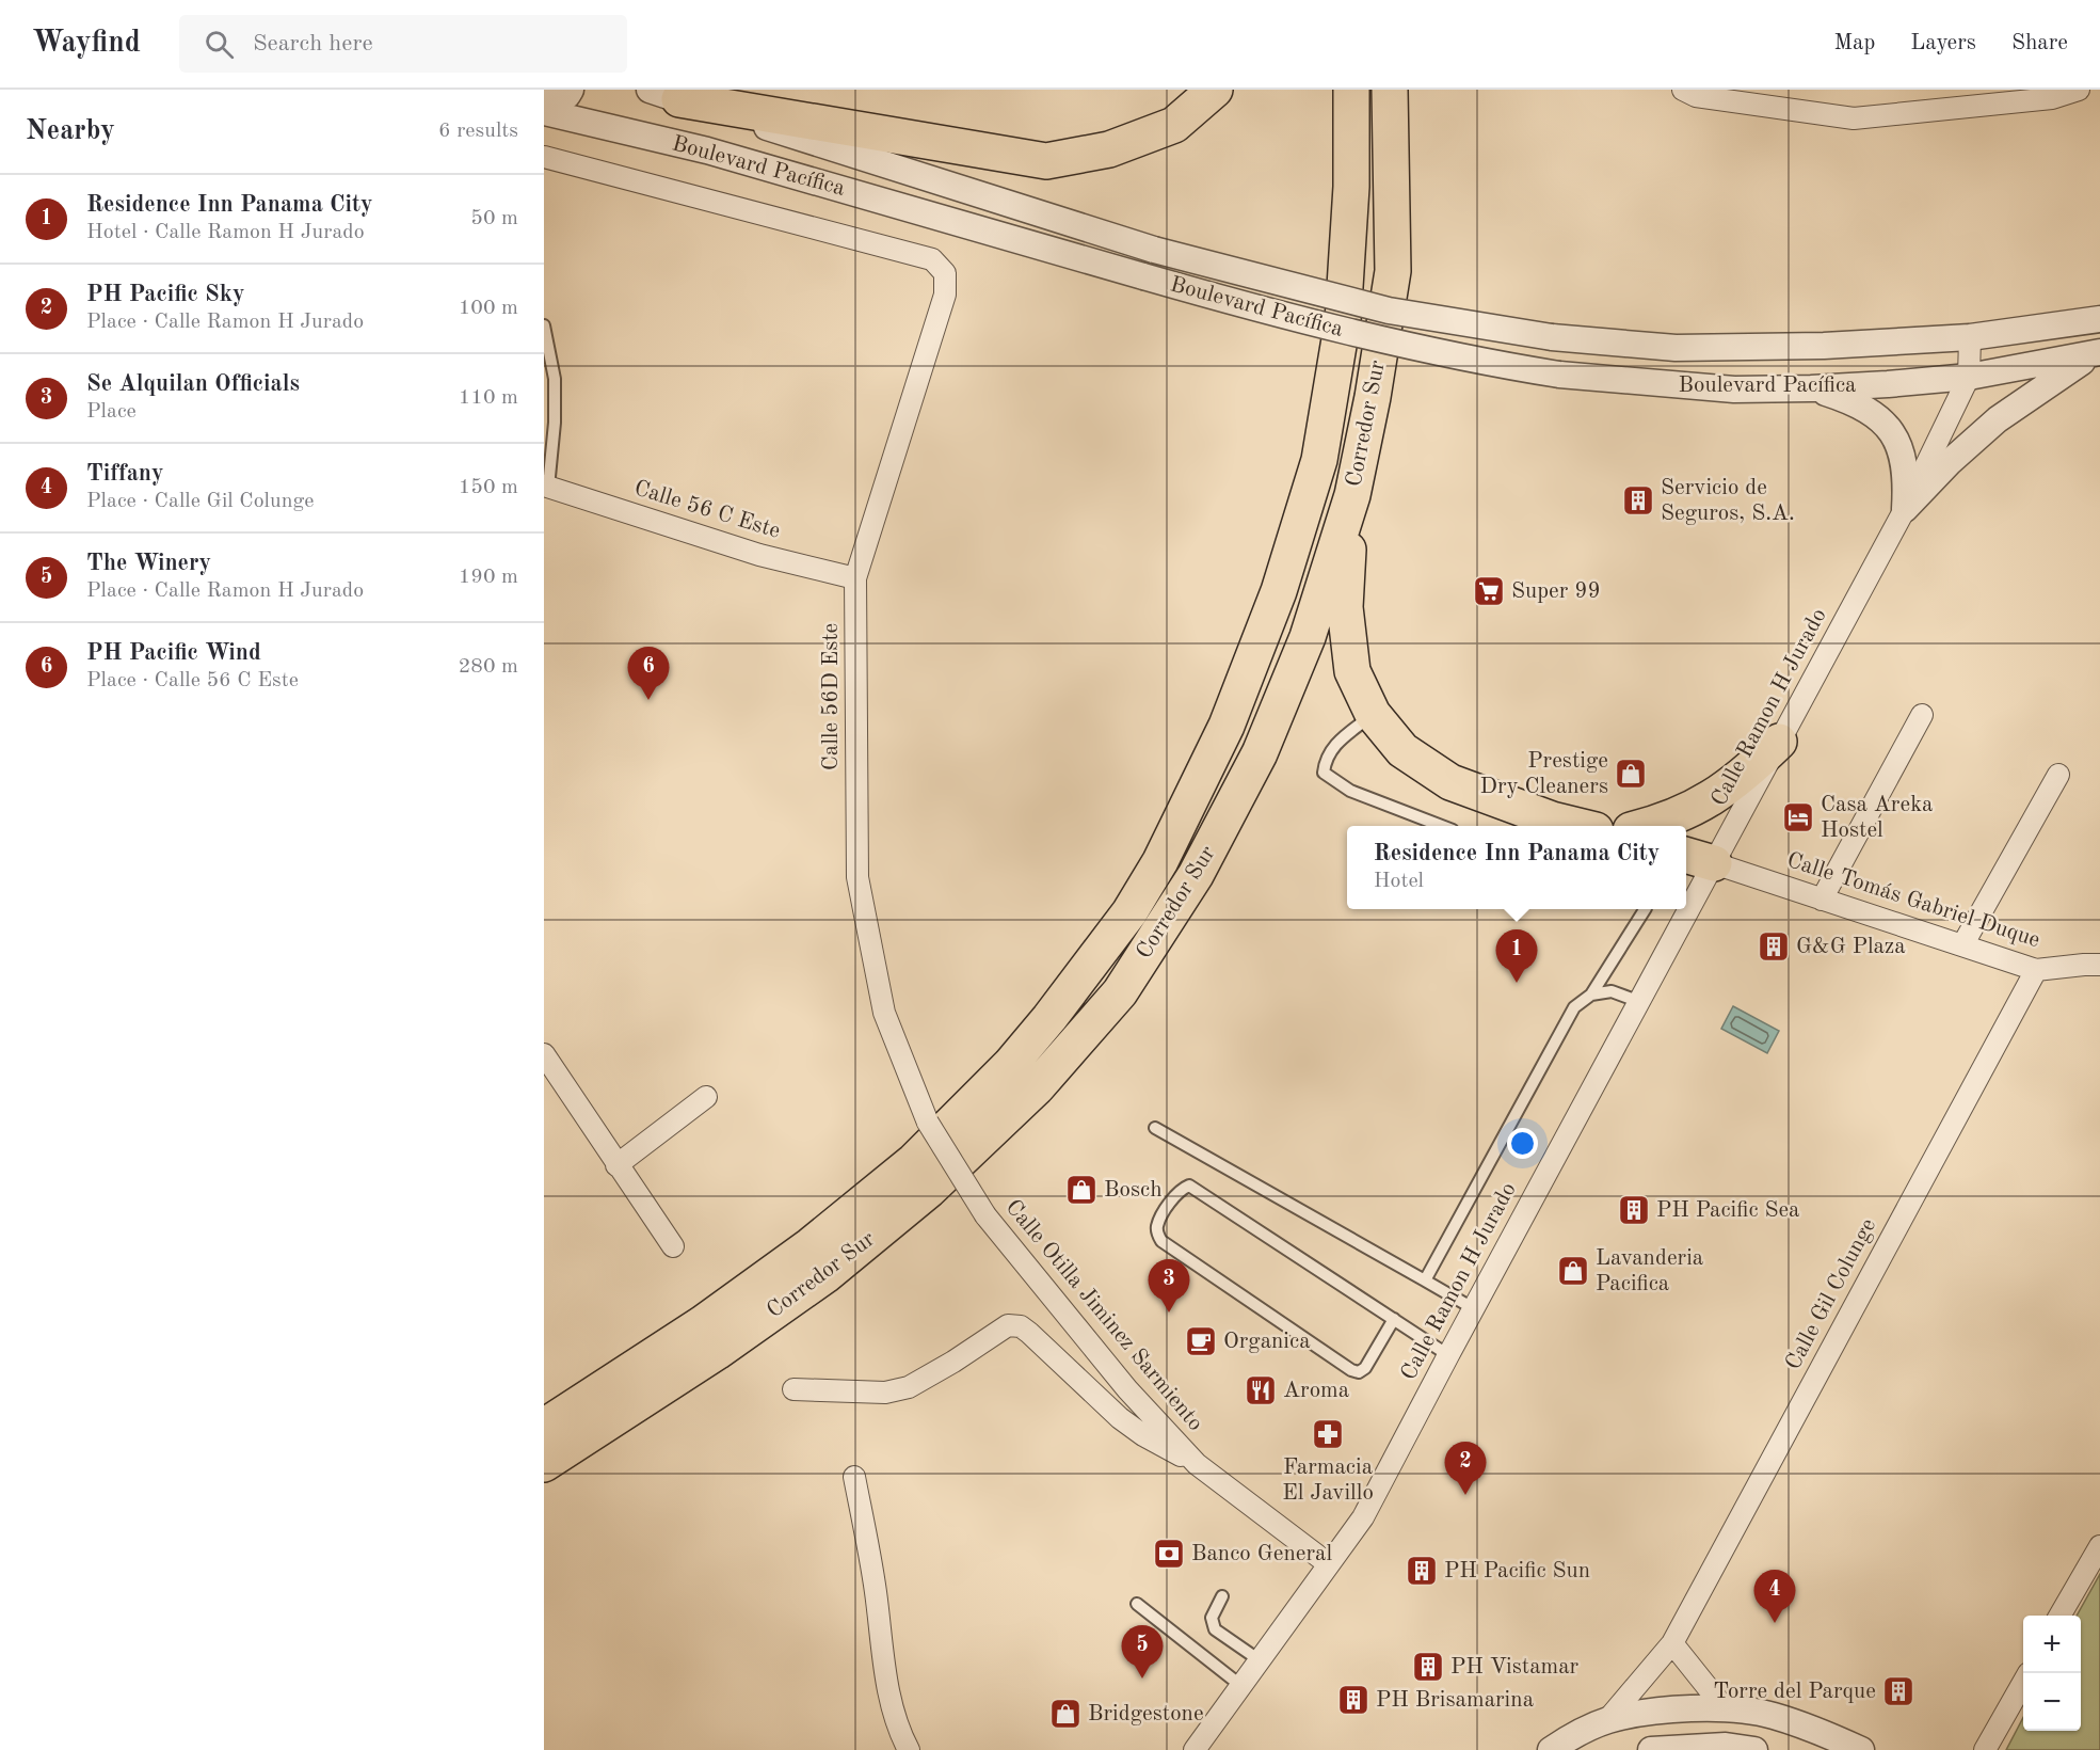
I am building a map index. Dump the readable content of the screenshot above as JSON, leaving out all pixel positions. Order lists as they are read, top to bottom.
{
  "streets": {
    "highway": ["Corredor Sur"],
    "street": [
      "Boulevard Pacífica",
      "Calle 56 C Este",
      "Calle 56D Este",
      "Calle Ramon H Jurado",
      "Calle Tomás Gabriel Duque",
      "Calle Gil Colunge",
      "Calle Otilla Jiminez Sarmiento"
    ]
  },
  "crossings": [
    ["Boulevard Pacífica", "Calle Ramon H Jurado"],
    ["Calle 56 C Este", "Calle 56D Este"],
    ["Calle 56D Este", "Calle Otilla Jiminez Sarmiento"],
    ["Calle Ramon H Jurado", "Calle Tomás Gabriel Duque"],
    ["Calle Ramon H Jurado", "Calle Otilla Jiminez Sarmiento"],
    ["Calle Tomás Gabriel Duque", "Calle Gil Colunge"]
  ],
  "places": {
    "building": [
      "Servicio de Seguros, S.A.",
      "G&G Plaza",
      "PH Pacific Sea",
      "PH Pacific Sun",
      "PH Vistamar",
      "Torre del Parque",
      "PH Brisamarina"
    ],
    "supermarket": ["Super 99"],
    "shop": [
      "Prestige Dry Cleaners",
      "Bosch",
      "Lavanderia Pacifica",
      "Bridgestone"
    ],
    "hotel": ["Casa Areka Hostel"],
    "cafe": ["Organica"],
    "restaurant": ["Aroma"],
    "pharmacy": ["Farmacia El Javillo"],
    "bank": ["Banco General"]
  },
  "page": {
    "header": "Wayfind",
    "search": "Search here",
    "nav": ["Map", "Layers", "Share"],
    "heading": ["Nearby", "6 results"],
    "list": [
      {
        "mark": "1",
        "name": "Residence Inn Panama City",
        "note": "Hotel · Calle Ramon H Jurado",
        "value": "50 m"
      },
      {
        "mark": "2",
        "name": "PH Pacific Sky",
        "note": "Place · Calle Ramon H Jurado",
        "value": "100 m"
      },
      {
        "mark": "3",
        "name": "Se Alquilan Officials",
        "note": "Place",
        "value": "110 m"
      },
      {
        "mark": "4",
        "name": "Tiffany",
        "note": "Place · Calle Gil Colunge",
        "value": "150 m"
      },
      {
        "mark": "5",
        "name": "The Winery",
        "note": "Place · Calle Ramon H Jurado",
        "value": "190 m"
      },
      {
        "mark": "6",
        "name": "PH Pacific Wind",
        "note": "Place · Calle 56 C Este",
        "value": "280 m"
      }
    ],
    "pins": [
      "6",
      "1",
      "3",
      "2",
      "4",
      "5"
    ],
    "popup": ["Residence Inn Panama City", "Hotel"],
    "map_buttons": ["+", "−"]
  }
}
